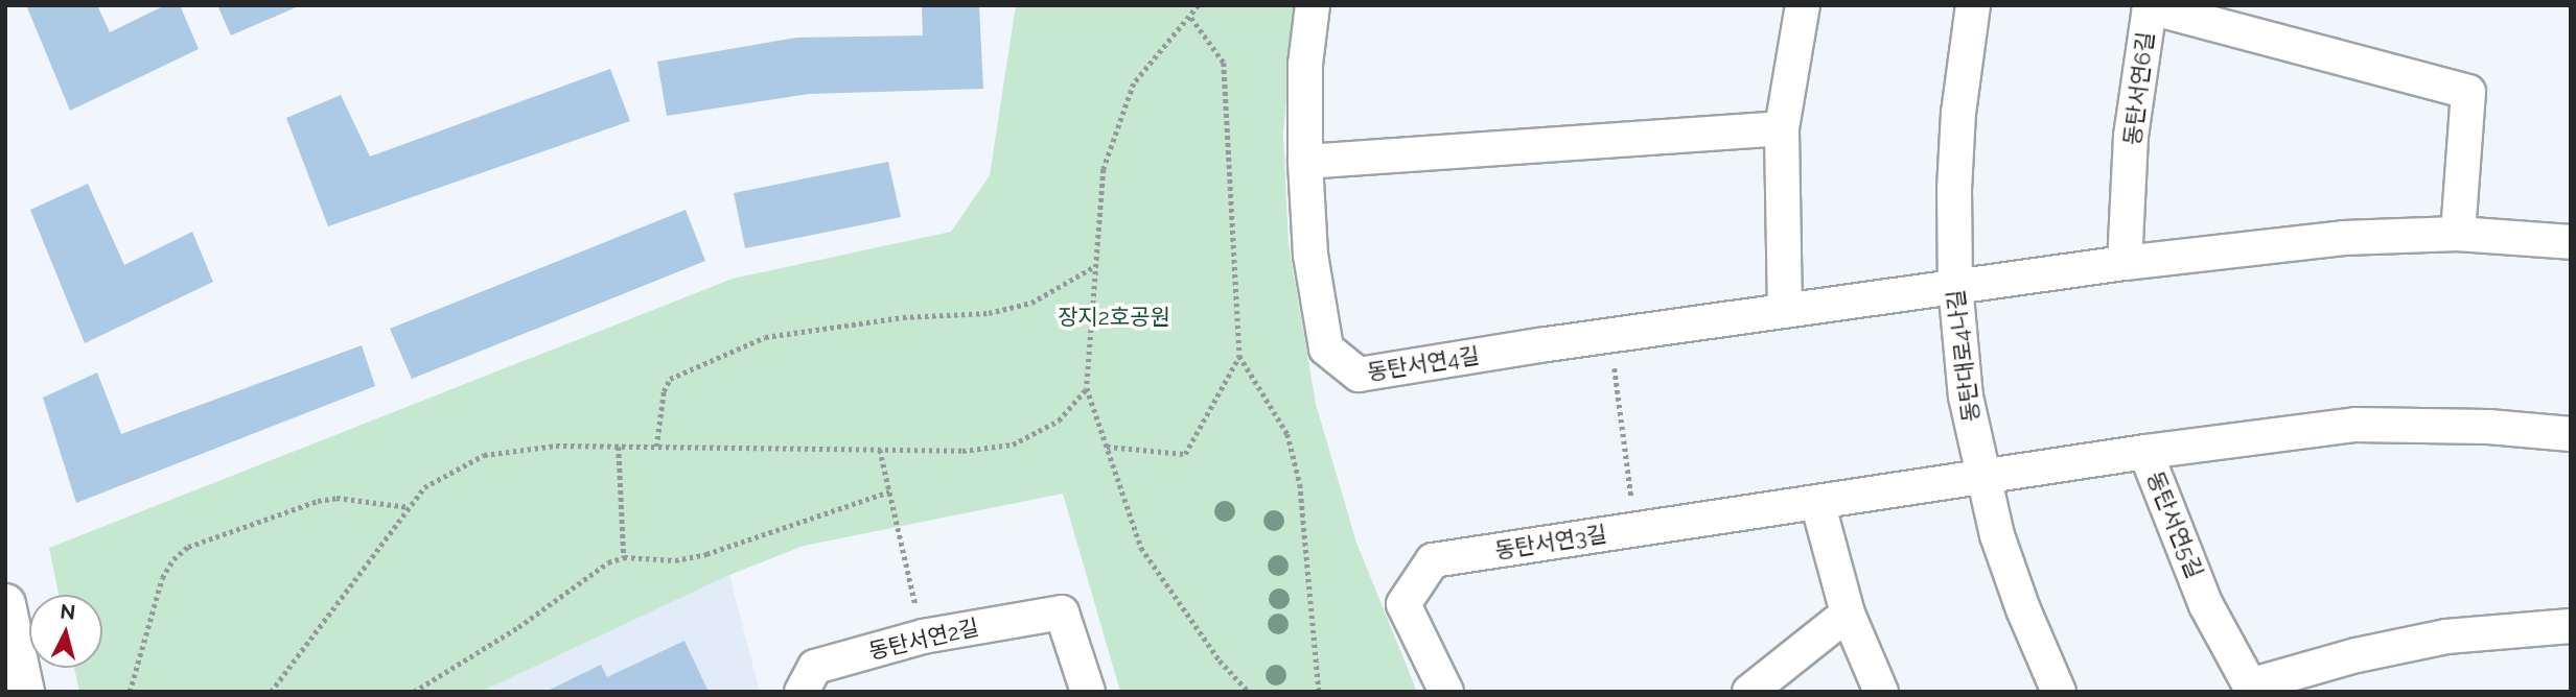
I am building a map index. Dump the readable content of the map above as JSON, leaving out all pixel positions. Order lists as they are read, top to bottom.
{
  "streets": {
    "street": [
      "동탄서연6길",
      "동탄대로4나길",
      "동탄서연4길",
      "동탄서연5길",
      "동탄서연3길",
      "동탄서연2길"
    ]
  },
  "crossings": [
    ["동탄서연6길", "동탄서연4길"],
    ["동탄대로4나길", "동탄서연4길"],
    ["동탄대로4나길", "동탄서연3길"],
    ["동탄서연5길", "동탄서연3길"]
  ],
  "parks": ["장지2호공원"],
  "north": "top"
}
